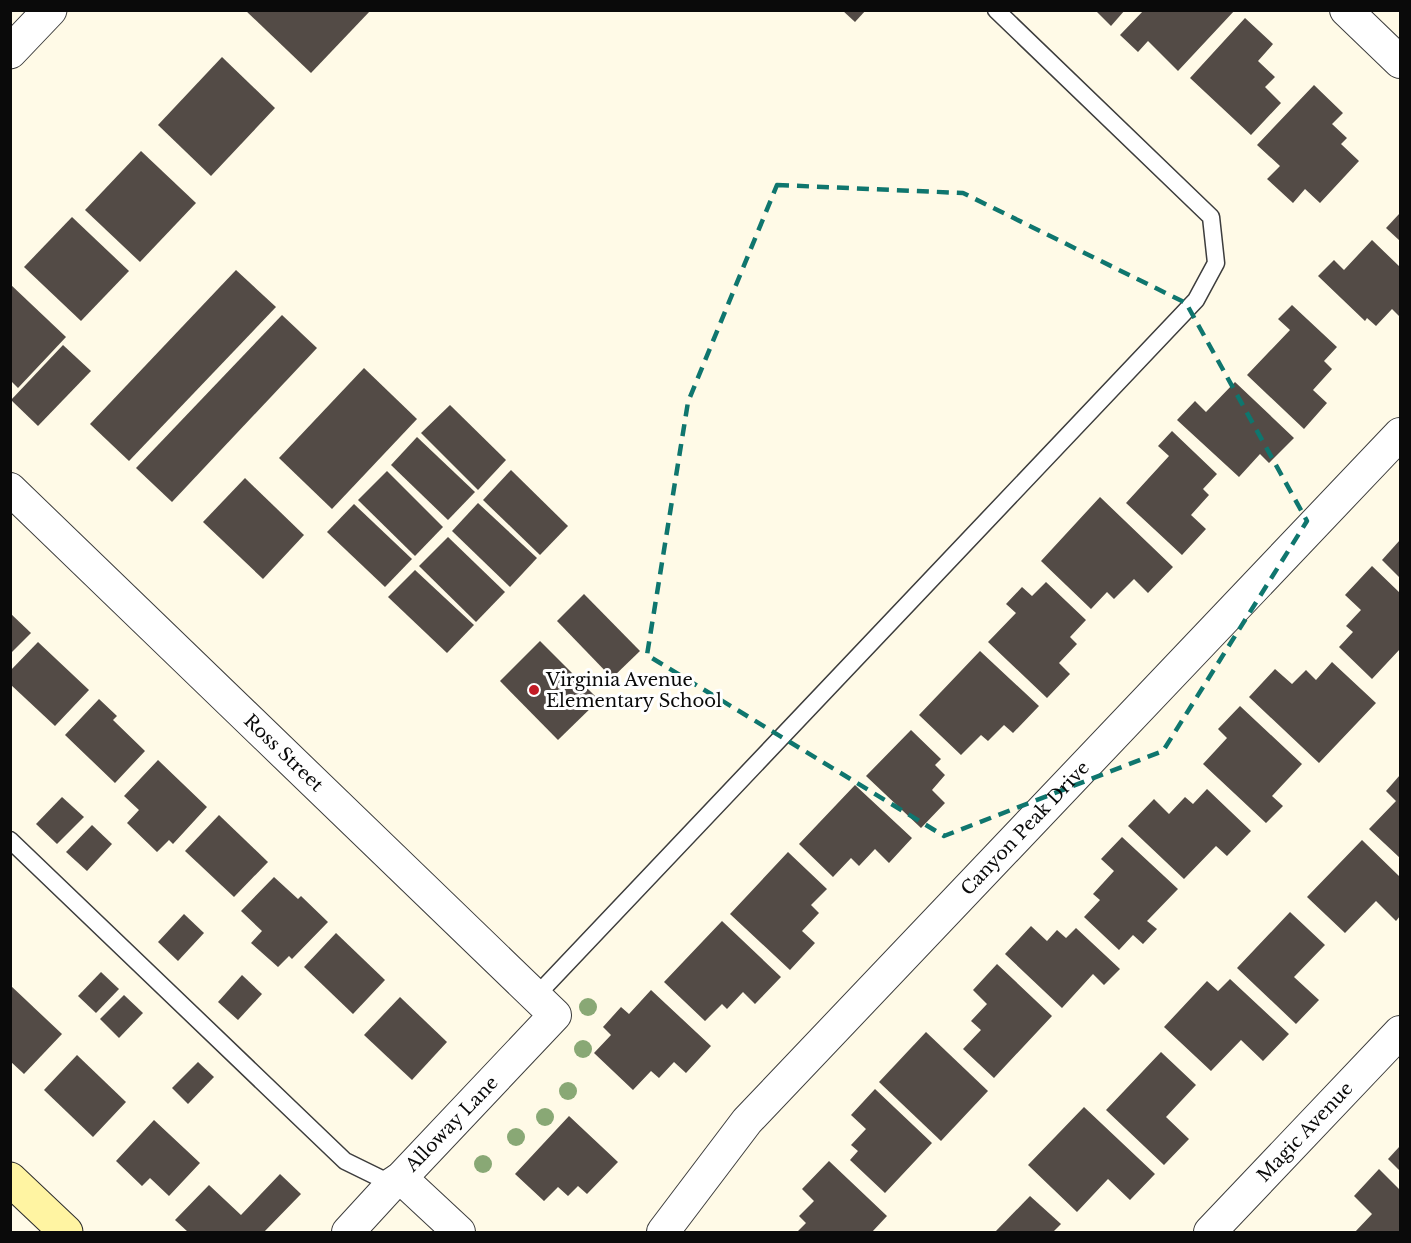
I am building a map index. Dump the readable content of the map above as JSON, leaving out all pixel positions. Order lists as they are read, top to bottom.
{
  "streets": {
    "street": [
      "Ross Street",
      "Canyon Peak Drive",
      "Alloway Lane",
      "Magic Avenue"
    ]
  },
  "crossings": [
    ["Ross Street", "Alloway Lane"]
  ],
  "places": ["Virginia Avenue Elementary School"]
}
